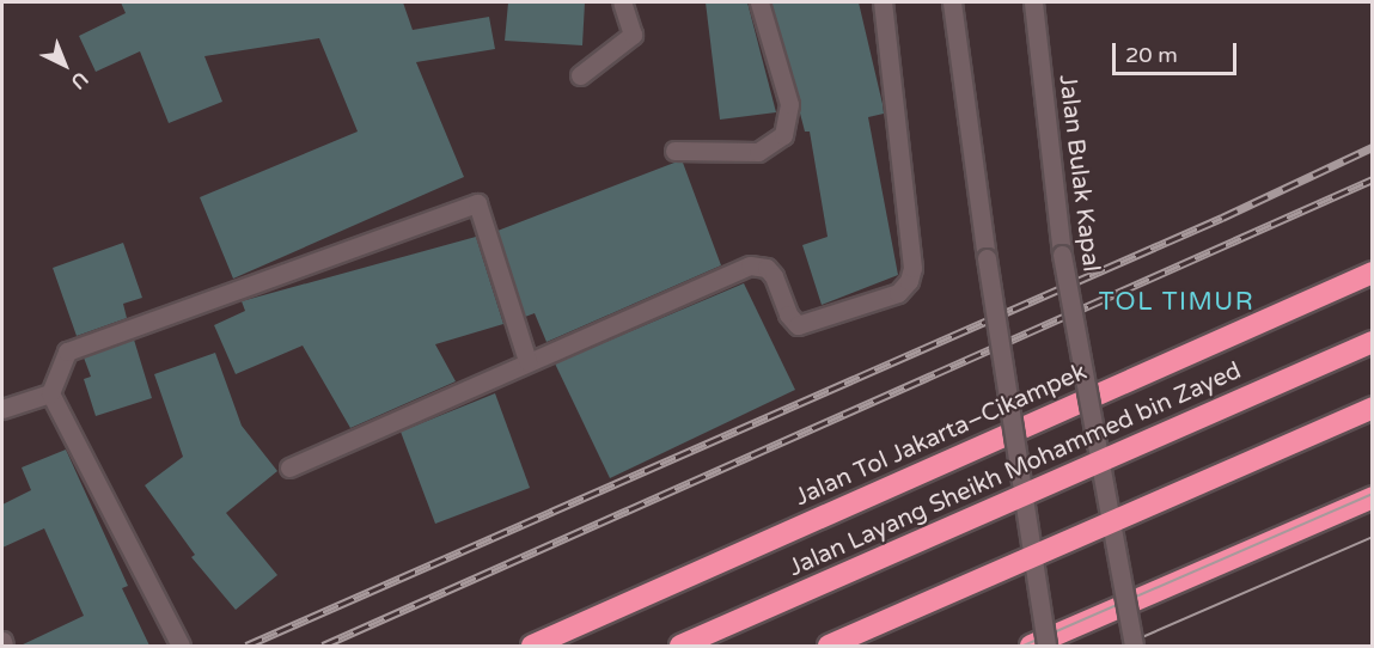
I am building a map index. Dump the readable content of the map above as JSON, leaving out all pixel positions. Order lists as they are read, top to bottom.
{
  "streets": {
    "highway": ["Jalan Tol Jakarta–Cikampek", "Jalan Layang Sheikh Mohammed bin Zayed"],
    "street": ["Jalan Bulak Kapal"]
  },
  "districts": ["TOL TIMUR"],
  "scale_bar": "20 m",
  "north": "bottom right"
}
